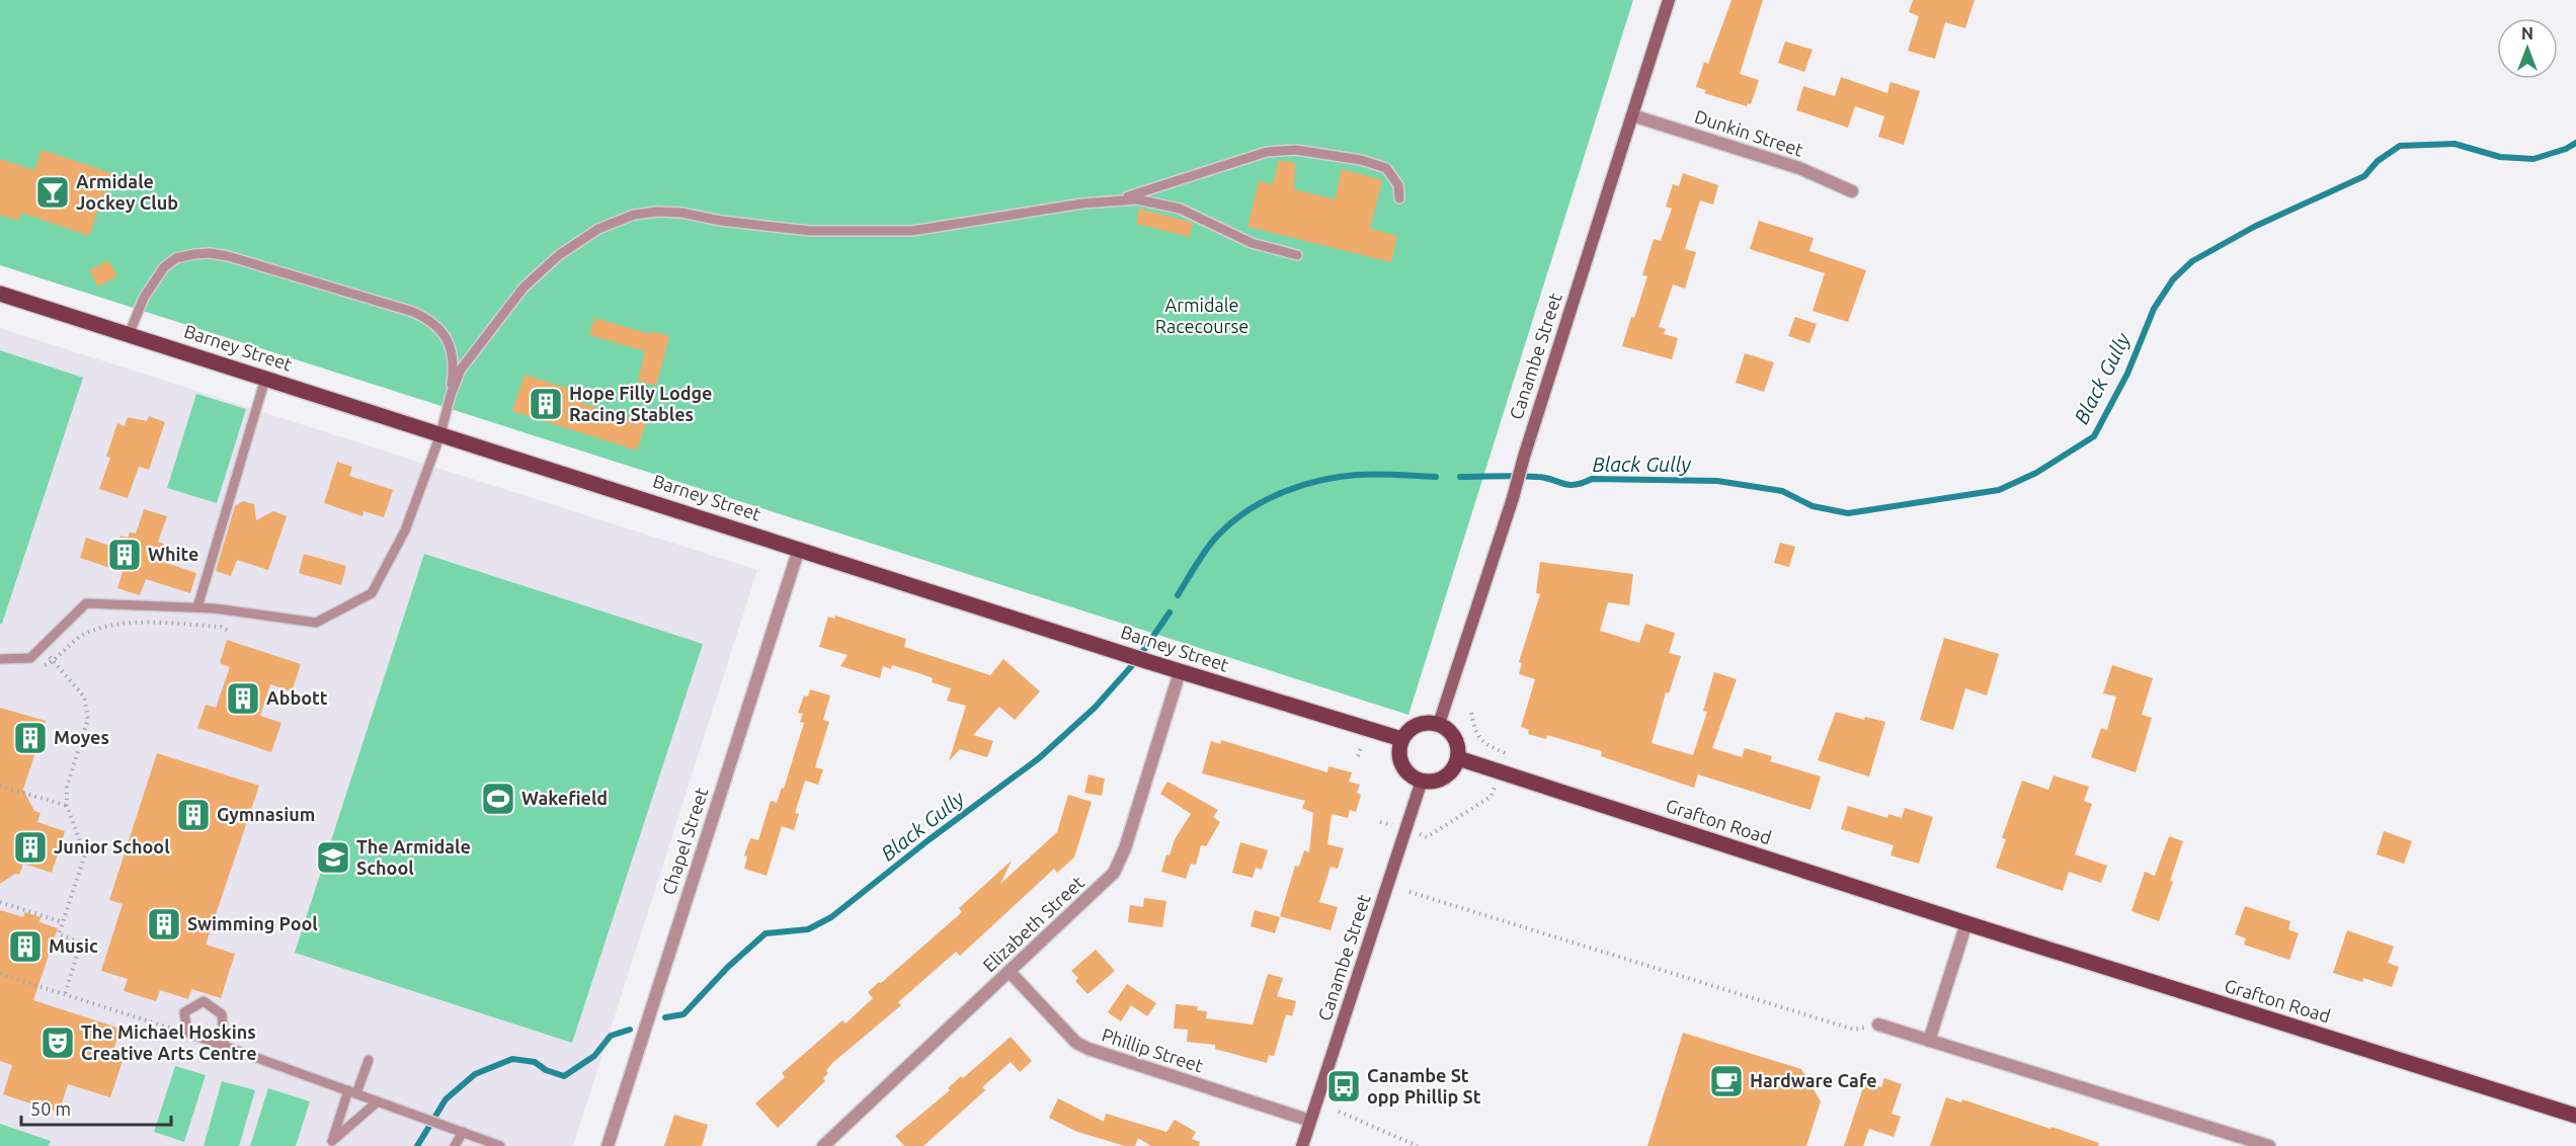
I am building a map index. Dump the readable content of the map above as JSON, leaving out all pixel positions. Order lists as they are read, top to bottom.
{
  "streets": {
    "main road": ["Barney Street", "Grafton Road"],
    "street": [
      "Dunkin Street",
      "Canambe Street",
      "Chapel Street",
      "Elizabeth Street",
      "Phillip Street"
    ]
  },
  "crossings": [
    ["Dunkin Street", "Canambe Street"],
    ["Barney Street", "Canambe Street"],
    ["Barney Street", "Grafton Road"],
    ["Barney Street", "Chapel Street"],
    ["Barney Street", "Elizabeth Street"],
    ["Canambe Street", "Grafton Road"],
    ["Canambe Street", "Phillip Street"],
    ["Elizabeth Street", "Phillip Street"]
  ],
  "water": ["Black Gully"],
  "parks": ["Armidale Racecourse"],
  "places": {
    "bar": ["Armidale Jockey Club"],
    "building": [
      "Hope Filly Lodge Racing Stables",
      "White",
      "Abbott",
      "Moyes",
      "Gymnasium",
      "Junior School",
      "Swimming Pool",
      "Music"
    ],
    "sports": ["Wakefield"],
    "school or university": ["The Armidale School"],
    "theatre": ["The Michael Hoskins Creative Arts Centre"],
    "cafe": ["Hardware Cafe"],
    "bus stop": ["Canambe St opp Phillip St"]
  },
  "scale_bar": "50 m",
  "north": "top"
}
